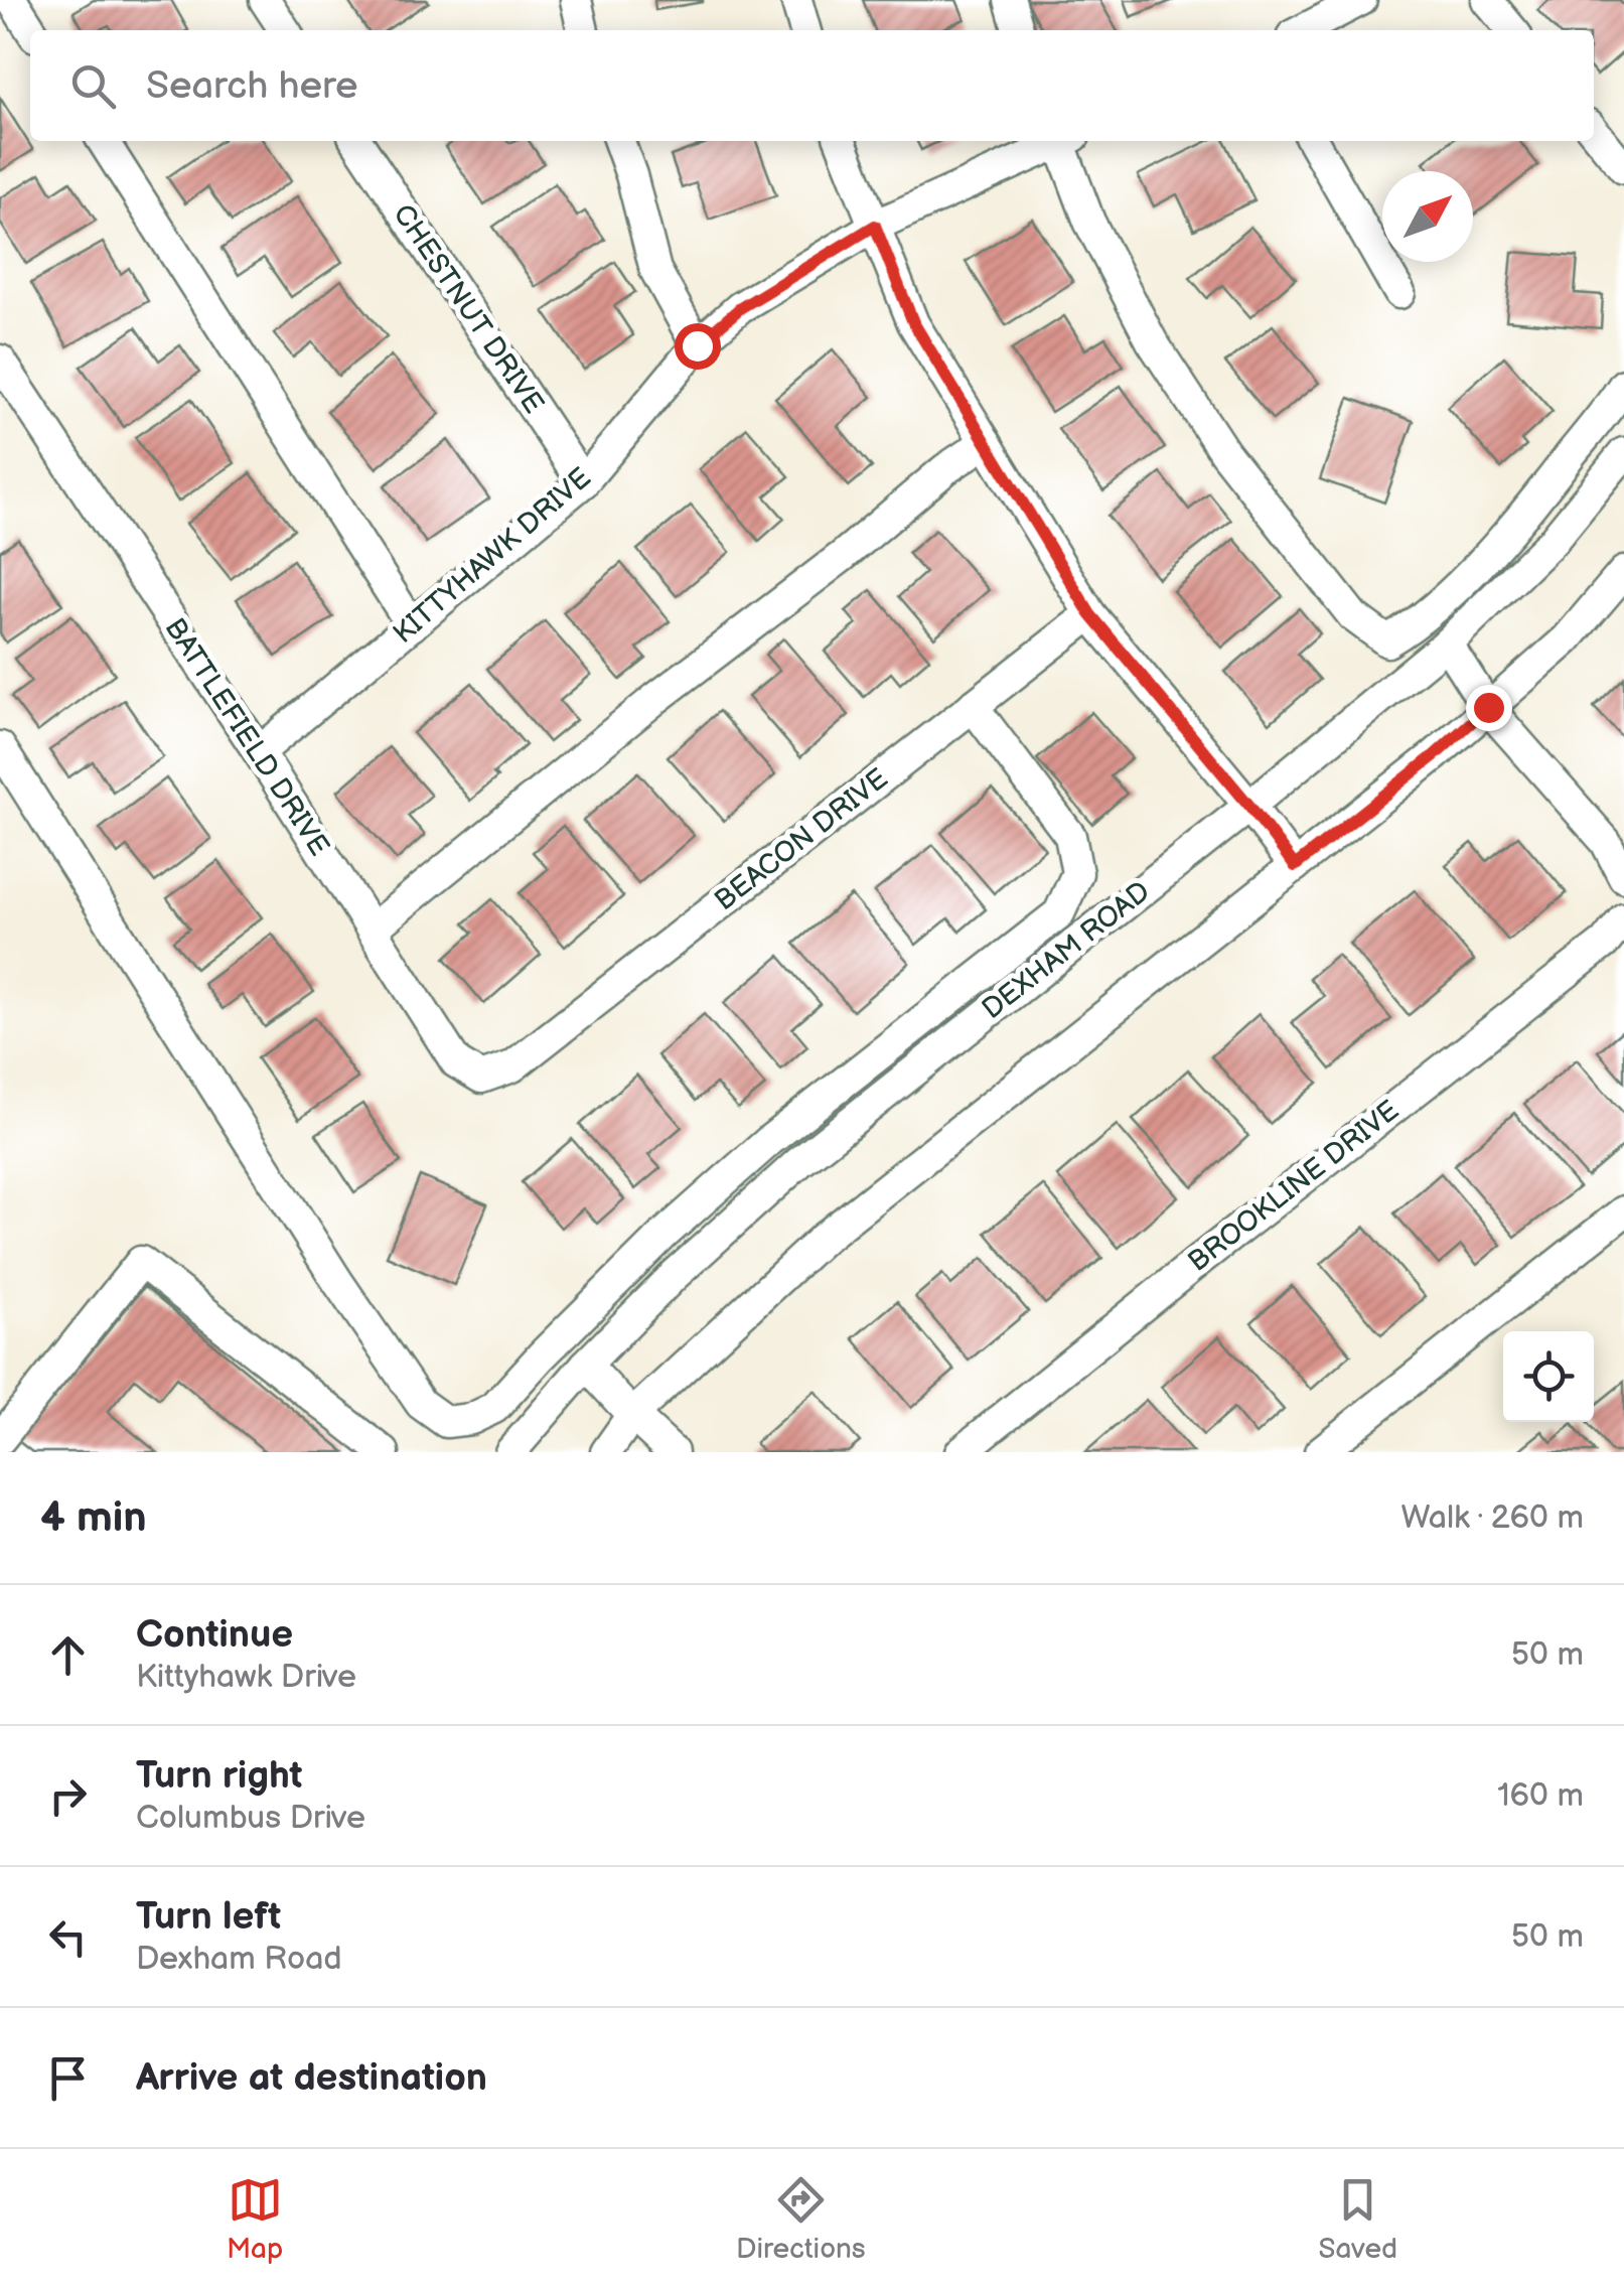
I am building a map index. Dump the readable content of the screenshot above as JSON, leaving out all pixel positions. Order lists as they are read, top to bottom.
{
  "streets": {
    "street": [
      "CHESTNUT DRIVE",
      "KITTYHAWK DRIVE",
      "BATTLEFIELD DRIVE",
      "BEACON DRIVE",
      "DEXHAM ROAD",
      "BROOKLINE DRIVE"
    ]
  },
  "crossings": [
    ["CHESTNUT DRIVE", "KITTYHAWK DRIVE"],
    ["KITTYHAWK DRIVE", "BATTLEFIELD DRIVE"],
    ["BATTLEFIELD DRIVE", "BEACON DRIVE"]
  ],
  "north": "top right",
  "page": {
    "search": "Search here",
    "heading": ["4 min", "Walk · 260 m"],
    "list": [
      ["Continue", "Kittyhawk Drive", "50 m"],
      ["Turn right", "Columbus Drive", "160 m"],
      ["Turn left", "Dexham Road", "50 m"],
      "Arrive at destination"
    ],
    "nav": ["Map", "Directions", "Saved"]
  }
}
